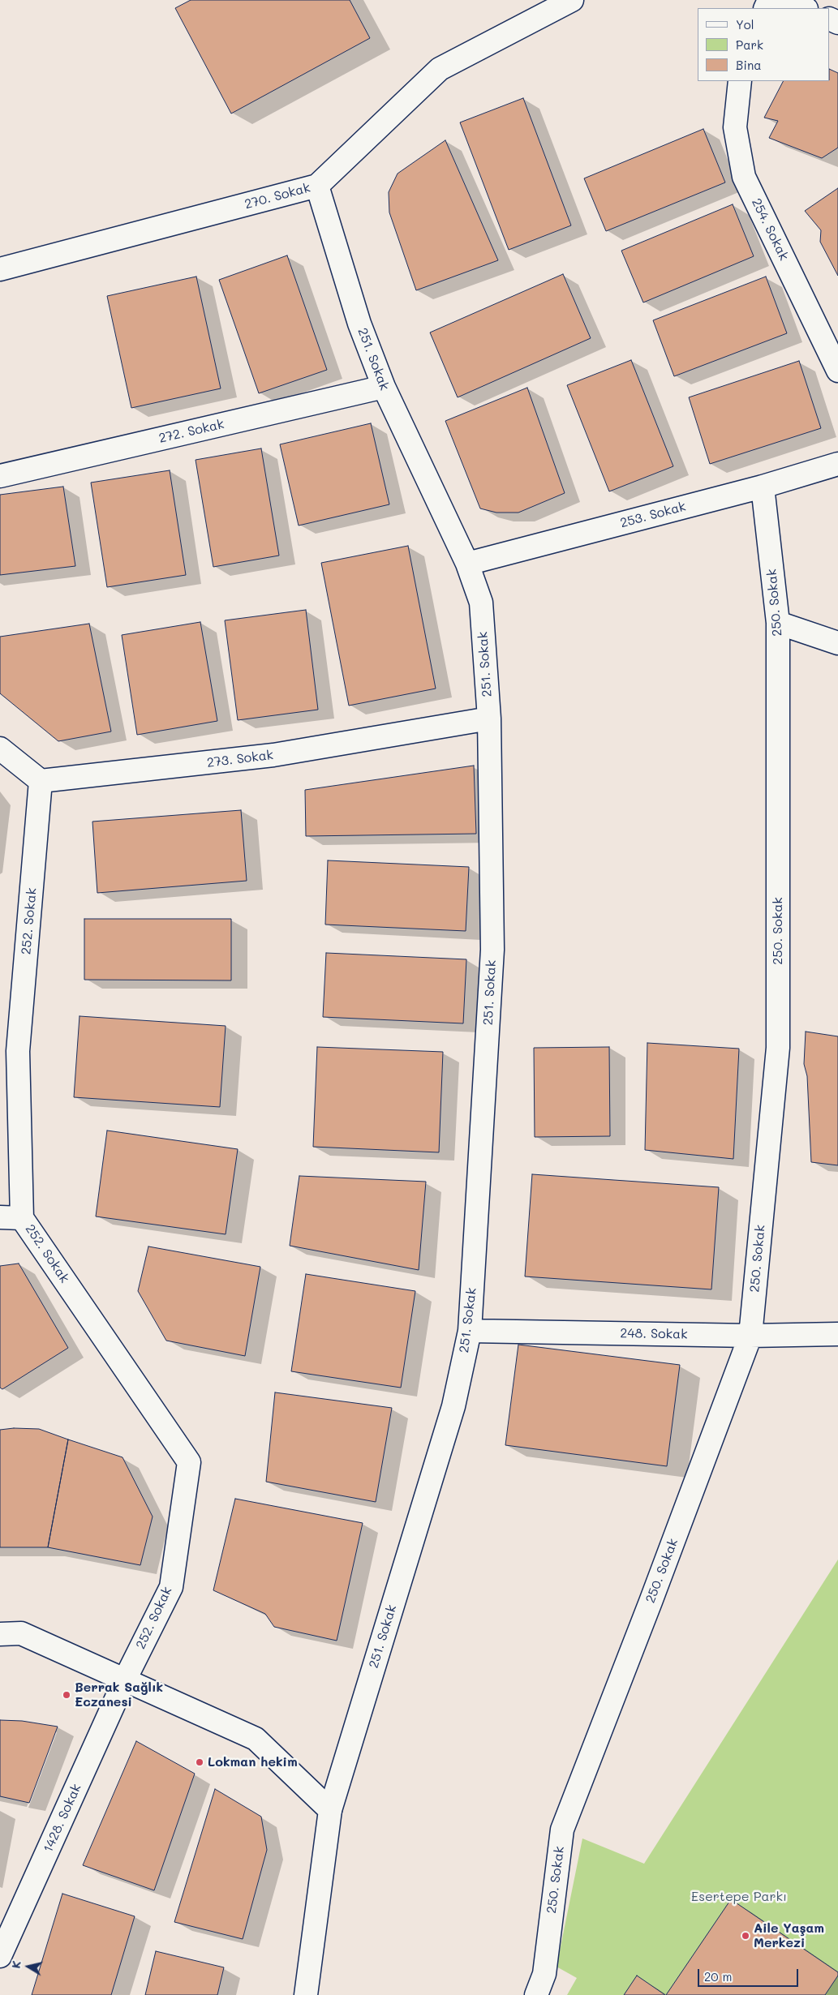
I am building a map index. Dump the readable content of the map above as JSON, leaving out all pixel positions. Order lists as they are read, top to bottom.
{
  "streets": {
    "street": [
      "270. Sokak",
      "254. Sokak",
      "251. Sokak",
      "272. Sokak",
      "253. Sokak",
      "250. Sokak",
      "273. Sokak",
      "252. Sokak",
      "248. Sokak",
      "1428. Sokak"
    ]
  },
  "crossings": [
    ["270. Sokak", "251. Sokak"],
    ["251. Sokak", "272. Sokak"],
    ["251. Sokak", "253. Sokak"],
    ["251. Sokak", "273. Sokak"],
    ["251. Sokak", "248. Sokak"],
    ["253. Sokak", "250. Sokak"],
    ["250. Sokak", "248. Sokak"],
    ["273. Sokak", "252. Sokak"],
    ["252. Sokak", "1428. Sokak"]
  ],
  "parks": ["Esertepe Parkı"],
  "places": ["Berrak Sağlık Eczanesi", "Lokman hekim", "Aile Yaşam Merkezi"],
  "legend": ["Yol", "Park", "Bina"],
  "scale_bar": "20 m",
  "north": "left"
}
